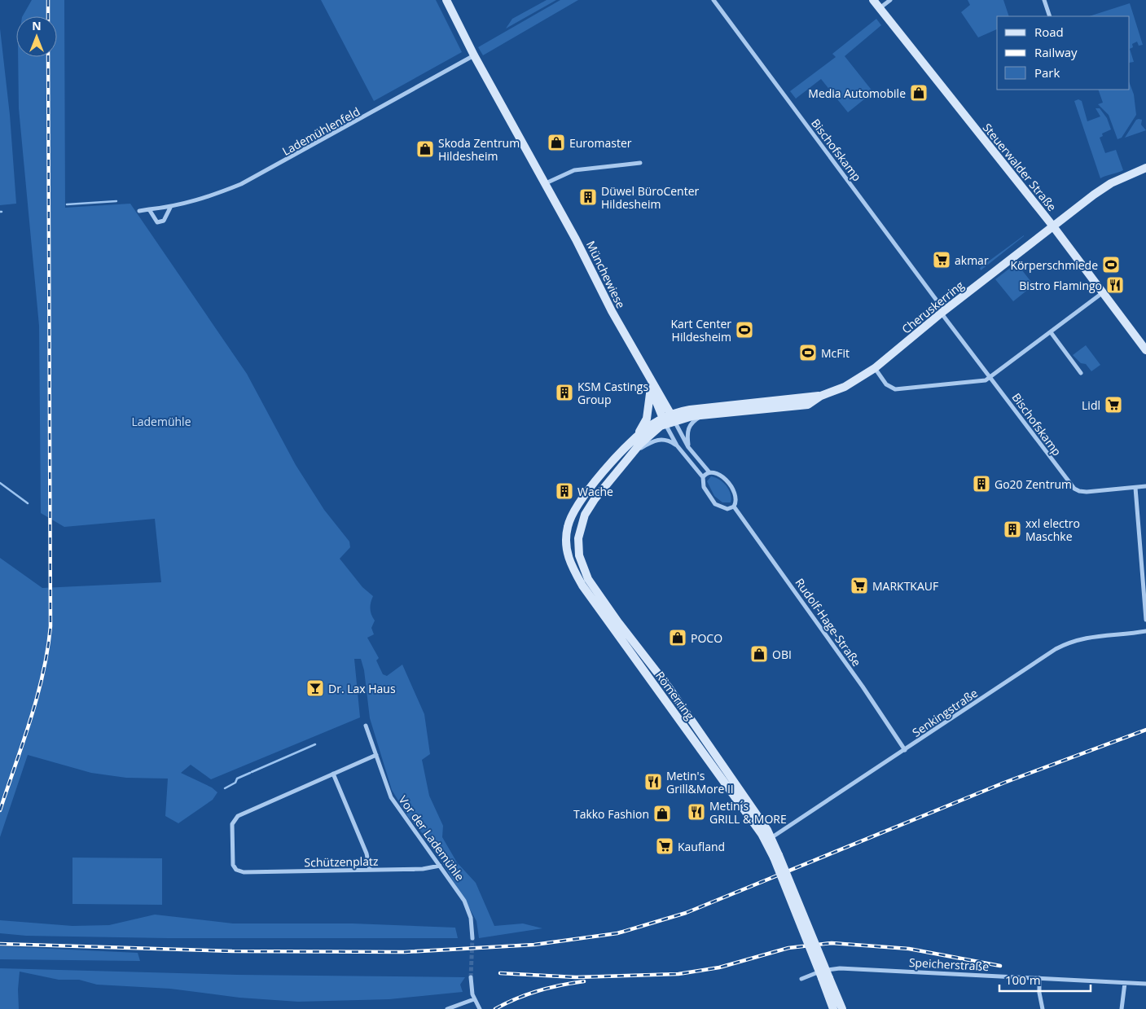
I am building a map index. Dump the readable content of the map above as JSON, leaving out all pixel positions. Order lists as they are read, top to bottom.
{
  "streets": {
    "main road": [
      "Steuerwalder Straße",
      "Münchewiese",
      "Cheruskerring",
      "Römerring"
    ],
    "street": [
      "Lademühlenfeld",
      "Bischofskamp",
      "Rudolf-Hage-Straße",
      "Senkingstraße",
      "Vor der Lademühle",
      "Schützenplatz",
      "Speicherstraße"
    ]
  },
  "crossings": [
    ["Lademühlenfeld", "Münchewiese"],
    ["Bischofskamp", "Cheruskerring"],
    ["Steuerwalder Straße", "Cheruskerring"],
    ["Münchewiese", "Cheruskerring"],
    ["Münchewiese", "Römerring"],
    ["Cheruskerring", "Römerring"],
    ["Rudolf-Hage-Straße", "Senkingstraße"],
    ["Römerring", "Senkingstraße"],
    ["Vor der Lademühle", "Schützenplatz"]
  ],
  "parks": ["Lademühle"],
  "places": {
    "shop": [
      "Media Automobile",
      "Euromaster",
      "Skoda Zentrum Hildesheim",
      "POCO",
      "OBI",
      "Takko Fashion"
    ],
    "building": [
      "Düwel BüroCenter Hildesheim",
      "KSM Castings Group",
      "Go20 Zentrum",
      "Wache",
      "xxl electro Maschke"
    ],
    "supermarket": [
      "akmar",
      "Lidl",
      "MARKTKAUF",
      "Kaufland"
    ],
    "sports": ["Körperschmiede", "Kart Center Hildesheim", "McFit"],
    "restaurant": ["Bistro Flamingo", "Metin's Grill&More II", "Metin´s GRILL & MORE"],
    "bar": ["Dr. Lax Haus"]
  },
  "legend": ["Road", "Railway", "Park"],
  "scale_bar": "100 m",
  "north": "top"
}
